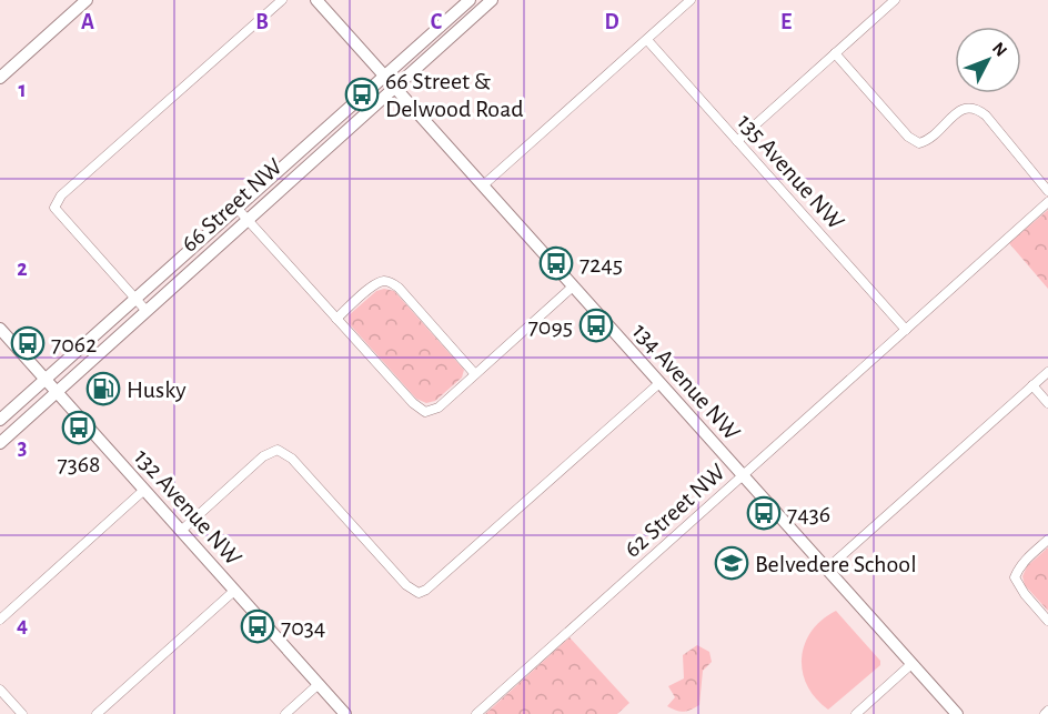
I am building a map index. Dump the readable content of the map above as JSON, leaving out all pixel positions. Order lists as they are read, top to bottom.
{
  "streets": {
    "street": [
      "135 Avenue NW",
      "66 Street NW",
      "134 Avenue NW",
      "132 Avenue NW",
      "62 Street NW"
    ]
  },
  "crossings": [
    ["135 Avenue NW", "62 Street NW"],
    ["66 Street NW", "134 Avenue NW"],
    ["66 Street NW", "132 Avenue NW"],
    ["134 Avenue NW", "62 Street NW"]
  ],
  "places": {
    "bus stop": [
      "66 Street & Delwood Road",
      "7245",
      "7095",
      "7062",
      "7368",
      "7436",
      "7034"
    ],
    "fuel station": ["Husky"],
    "school or university": ["Belvedere School"]
  },
  "north": "top right",
  "grid": {
    "columns": [
      "A",
      "B",
      "C",
      "D",
      "E"
    ],
    "rows": [
      "1",
      "2",
      "3",
      "4"
    ]
  }
}
